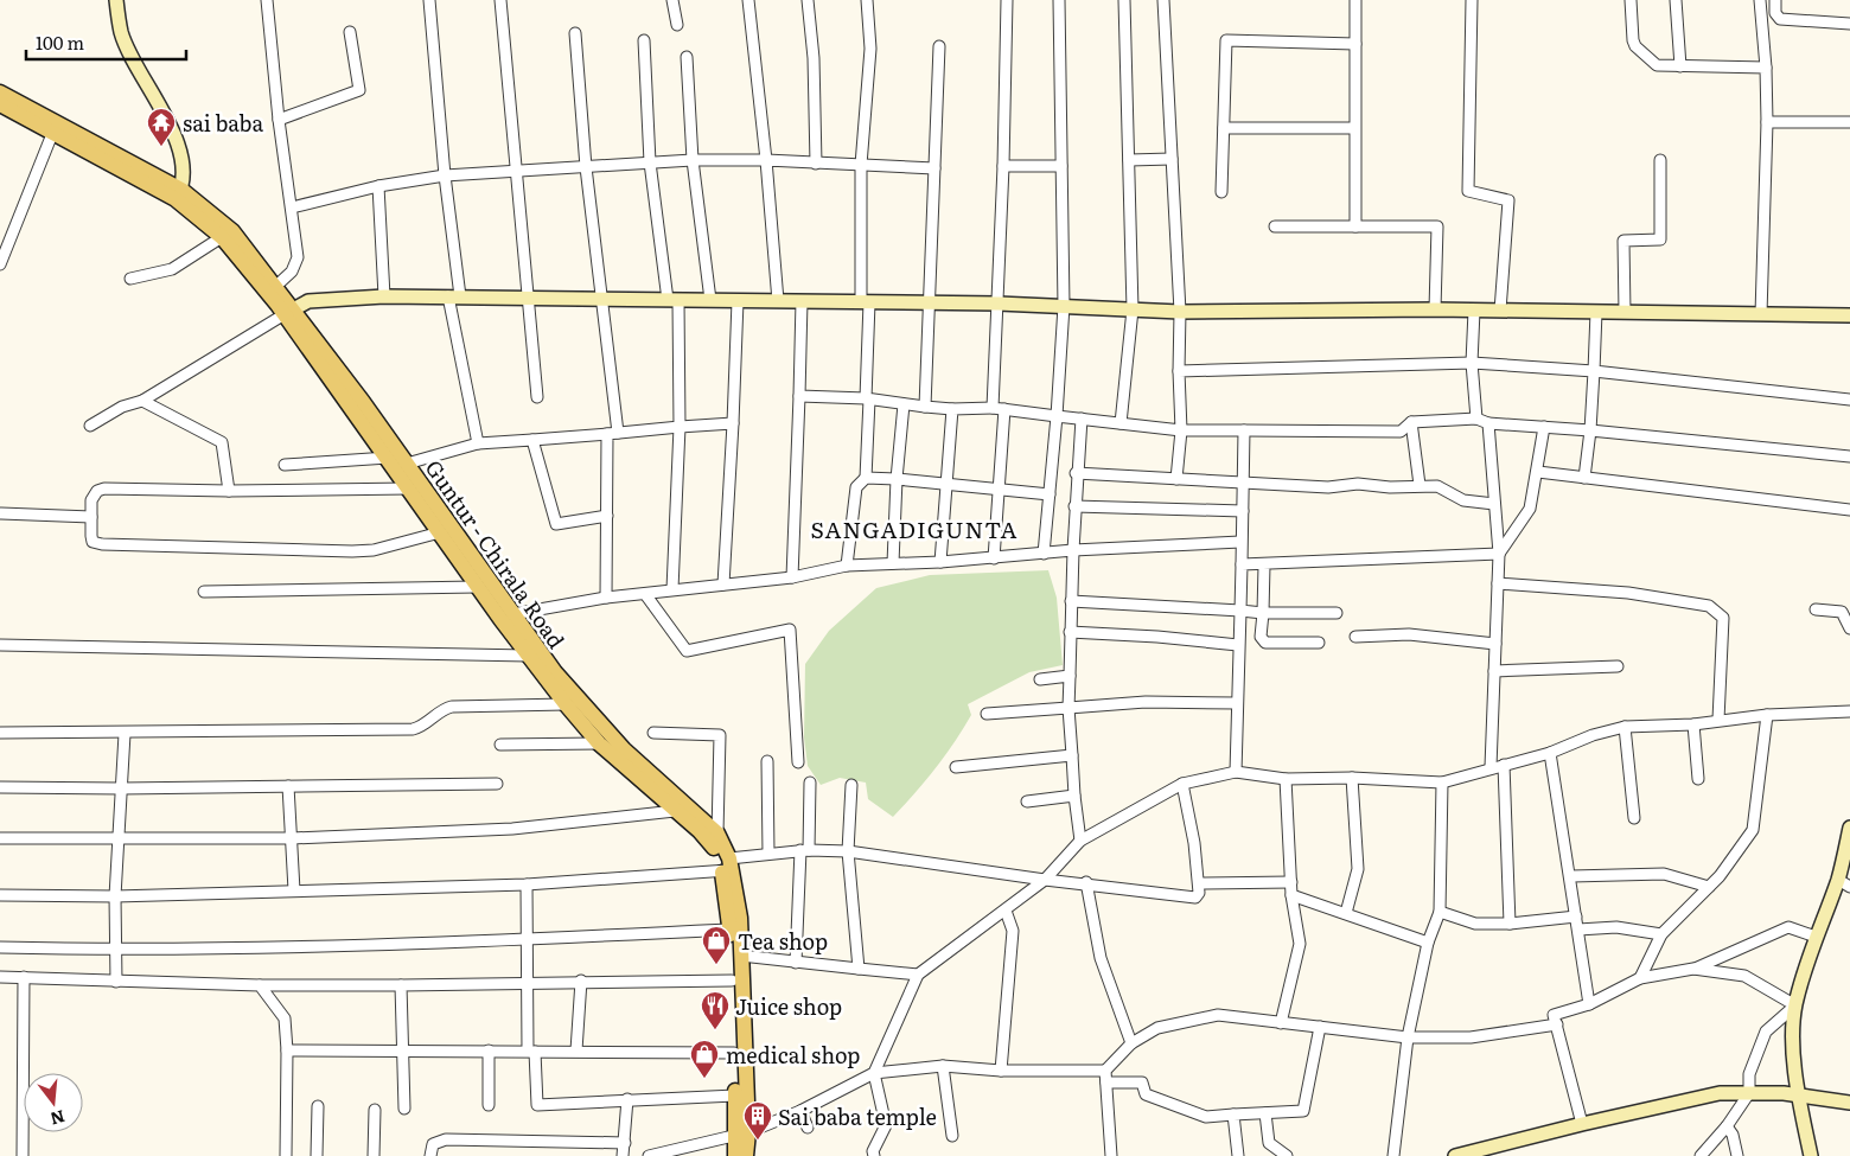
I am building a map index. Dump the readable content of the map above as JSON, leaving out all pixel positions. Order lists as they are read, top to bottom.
{
  "streets": {
    "main road": ["Guntur - Chirala Road"]
  },
  "districts": ["SANGADIGUNTA"],
  "places": {
    "temple": ["sai baba"],
    "shop": ["Tea shop", "medical shop"],
    "restaurant": ["Juice shop"],
    "building": ["Sai baba temple"]
  },
  "scale_bar": "100 m",
  "north": "bottom"
}
